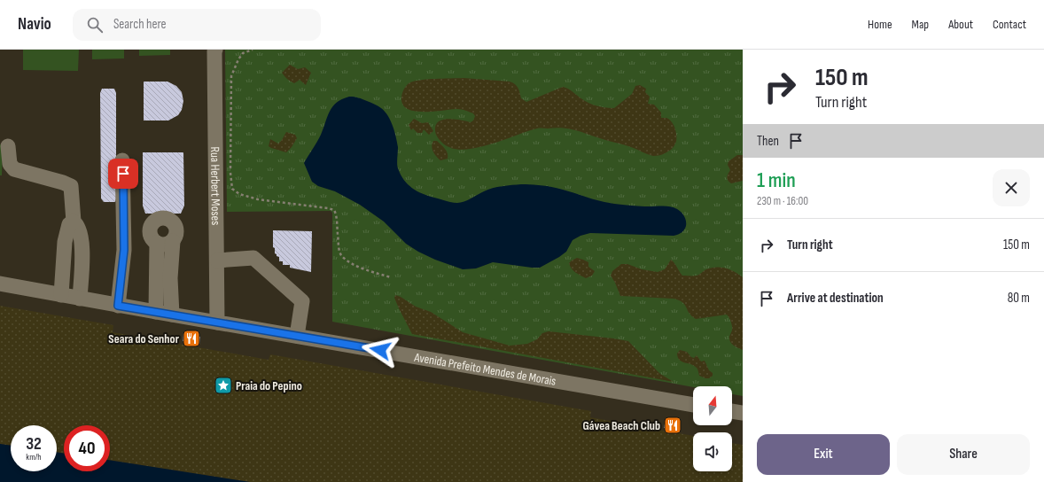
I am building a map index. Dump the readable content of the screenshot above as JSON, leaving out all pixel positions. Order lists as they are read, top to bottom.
{
  "streets": {
    "street": ["Rua Herbert Moses", "Avenida Prefeito Mendes de Morais"]
  },
  "crossings": [
    ["Rua Herbert Moses", "Avenida Prefeito Mendes de Morais"]
  ],
  "places": {
    "restaurant": ["Seara do Senhor", "Gávea Beach Club"],
    "place": ["Praia do Pepino"]
  },
  "north": "top",
  "page": {
    "header": "Navio",
    "search": "Search here",
    "nav": [
      "Home",
      "Map",
      "About",
      "Contact"
    ],
    "turn": ["150 m", "Turn right"],
    "then": "Then",
    "heading": ["1 min", "230 m · 16:00"],
    "list": [
      {
        "name": "Turn right",
        "value": "150 m"
      },
      {
        "name": "Arrive at destination",
        "value": "80 m"
      }
    ],
    "speed": "32 km/h",
    "limit": "40",
    "buttons": ["Exit", "Share"]
  }
}
